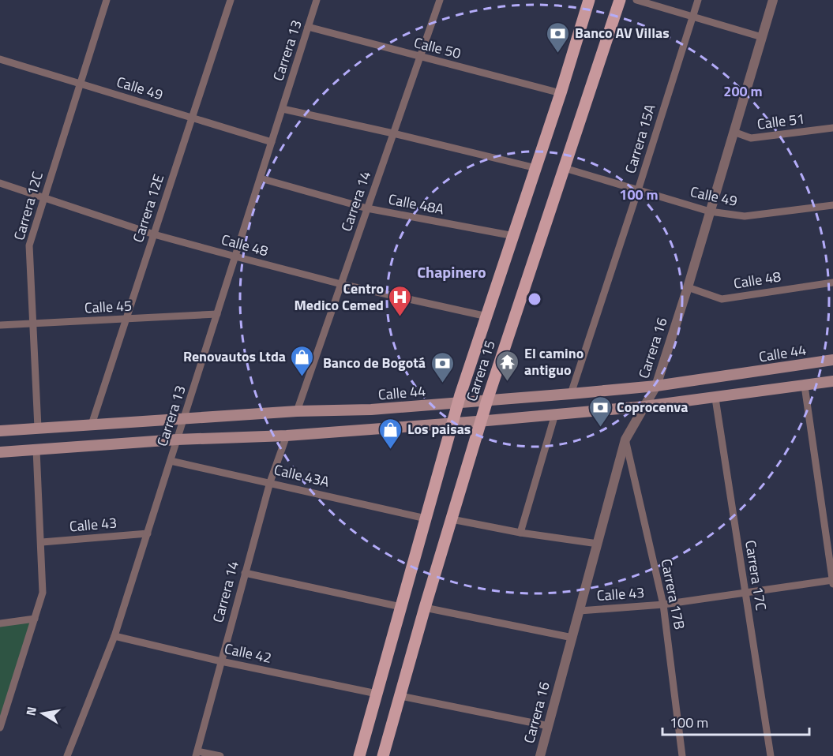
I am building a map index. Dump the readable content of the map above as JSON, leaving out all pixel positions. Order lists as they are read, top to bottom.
{
  "streets": {
    "main road": ["Calle 44", "Carrera 15"],
    "street": [
      "Calle 50",
      "Carrera 13",
      "Calle 49",
      "Calle 51",
      "Carrera 15A",
      "Carrera 14",
      "Calle 48A",
      "Carrera 12C",
      "Carrera 12E",
      "Calle 48",
      "Calle 45",
      "Carrera 16",
      "Calle 43A",
      "Calle 43",
      "Carrera 17C",
      "Carrera 17B",
      "Calle 42"
    ]
  },
  "crossings": [
    ["Calle 50", "Carrera 13"],
    ["Calle 50", "Carrera 14"],
    ["Calle 50", "Carrera 15"],
    ["Carrera 13", "Calle 49"],
    ["Carrera 13", "Calle 48A"],
    ["Carrera 13", "Calle 48"],
    ["Carrera 13", "Calle 45"],
    ["Carrera 13", "Calle 44"],
    ["Carrera 13", "Calle 43A"],
    ["Carrera 13", "Calle 43"],
    ["Carrera 13", "Calle 42"],
    ["Calle 49", "Carrera 15A"],
    ["Calle 49", "Carrera 12C"],
    ["Calle 49", "Carrera 12E"],
    ["Calle 49", "Carrera 16"],
    ["Calle 49", "Carrera 15"],
    ["Calle 51", "Carrera 16"],
    ["Carrera 15A", "Calle 44"],
    ["Carrera 14", "Calle 48A"],
    ["Carrera 14", "Calle 48"],
    ["Carrera 14", "Calle 44"],
    ["Carrera 14", "Calle 43A"],
    ["Carrera 14", "Calle 42"],
    ["Calle 48A", "Carrera 15"],
    ["Carrera 12C", "Calle 48"],
    ["Carrera 12C", "Calle 45"],
    ["Carrera 12C", "Calle 44"],
    ["Carrera 12E", "Calle 48"],
    ["Carrera 12E", "Calle 45"],
    ["Carrera 12E", "Calle 44"],
    ["Calle 48", "Carrera 16"],
    ["Calle 48", "Carrera 15"],
    ["Carrera 16", "Calle 44"],
    ["Carrera 16", "Calle 43"],
    ["Carrera 16", "Carrera 17B"],
    ["Calle 44", "Carrera 15"],
    ["Carrera 15", "Calle 43A"],
    ["Carrera 15", "Calle 42"],
    ["Calle 43", "Carrera 17C"],
    ["Calle 43", "Carrera 17B"]
  ],
  "districts": ["Chapinero"],
  "places": {
    "bank": ["Banco AV Villas", "Banco de Bogotá", "Coprocenva"],
    "hospital": ["Centro Medico Cemed"],
    "shop": ["Renovautos Ltda", "Los paisas"],
    "temple": ["El camino antiguo"]
  },
  "scale_bar": "100 m",
  "north": "left",
  "rings": ["200 m", "100 m"]
}
